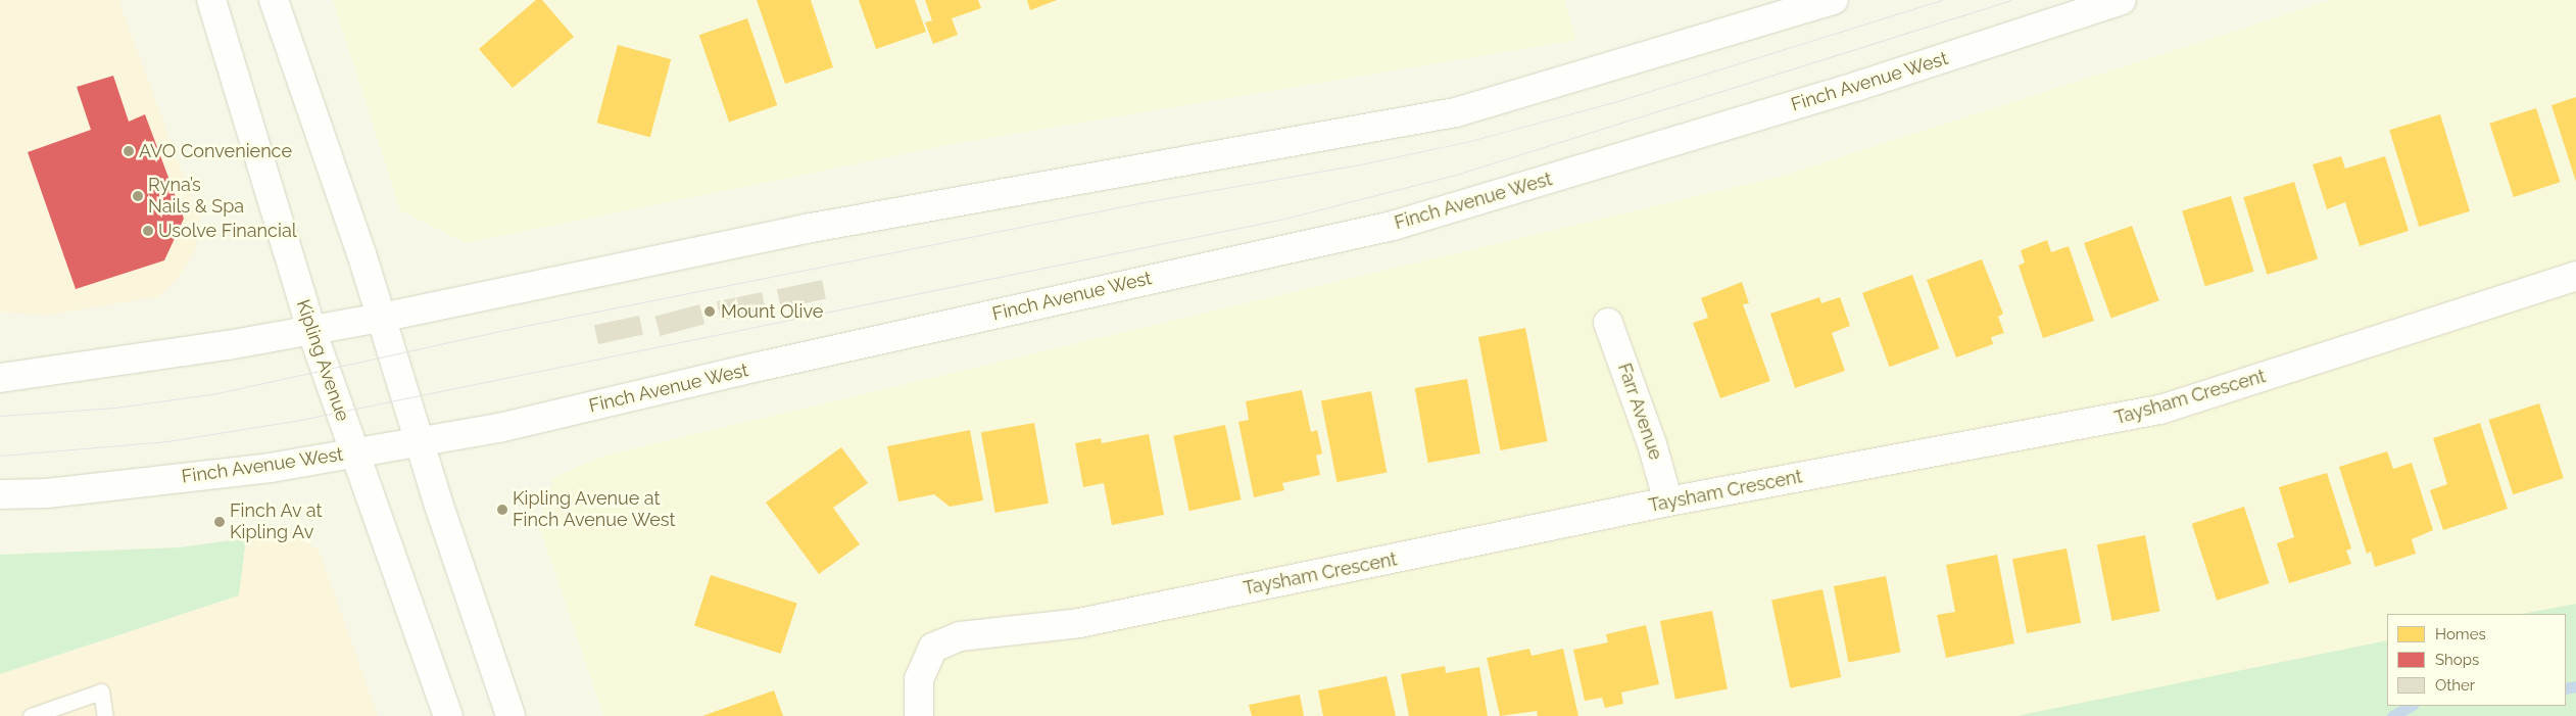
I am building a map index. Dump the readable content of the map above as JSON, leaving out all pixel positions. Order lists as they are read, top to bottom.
{
  "streets": {
    "main road": [
      "Finch Avenue West",
      "Kipling Avenue",
      "Taysham Crescent",
      "Farr Avenue"
    ]
  },
  "crossings": [
    ["Finch Avenue West", "Kipling Avenue"],
    ["Taysham Crescent", "Farr Avenue"]
  ],
  "places": [
    "AVO Convenience",
    "Ryna’s Nails & Spa",
    "Usolve Financial",
    "Mount Olive",
    "Kipling Avenue at Finch Avenue West",
    "Finch Av at Kipling Av"
  ],
  "legend": ["Homes", "Shops", "Other"]
}
